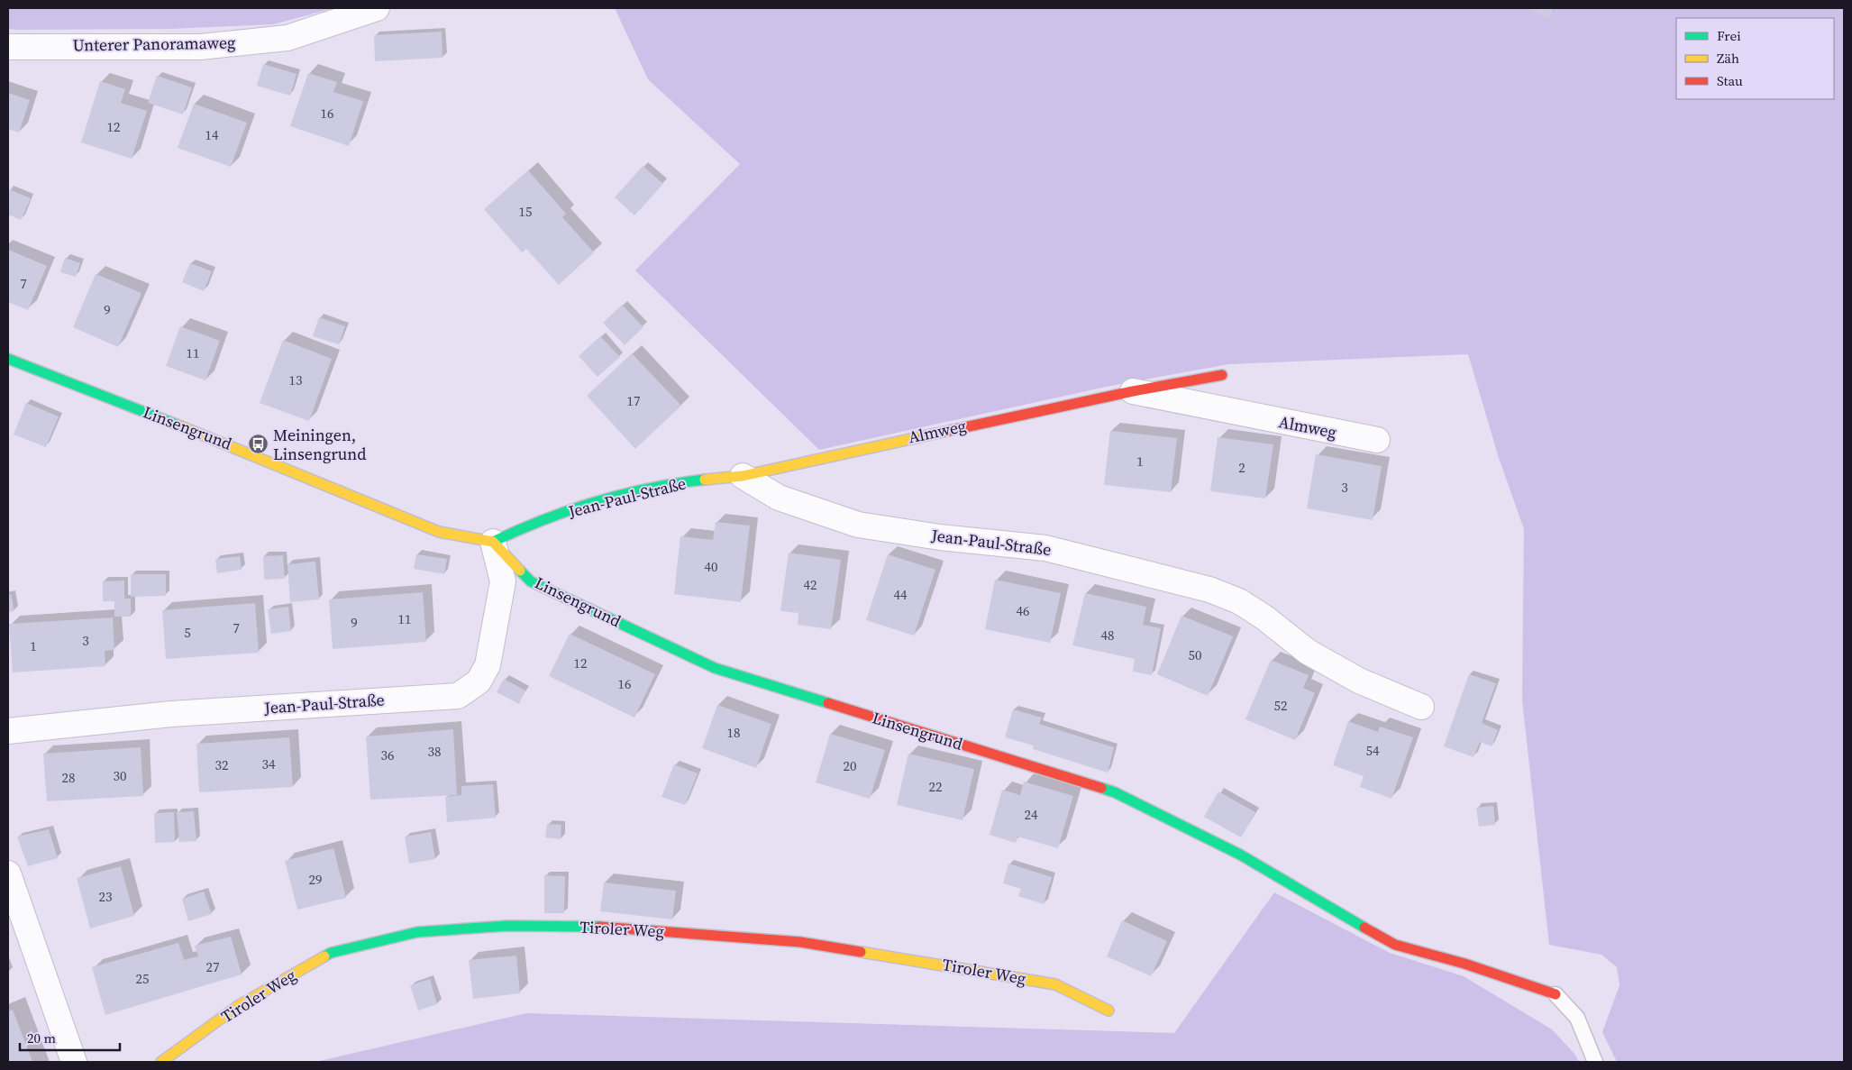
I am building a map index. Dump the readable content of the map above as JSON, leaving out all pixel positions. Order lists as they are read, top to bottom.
{
  "streets": {
    "street": [
      "Unterer Panoramaweg",
      "Almweg",
      "Linsengrund",
      "Jean-Paul-Straße",
      "Tiroler Weg"
    ]
  },
  "crossings": [
    ["Almweg", "Jean-Paul-Straße"],
    ["Linsengrund", "Jean-Paul-Straße"]
  ],
  "places": {
    "bus stop": ["Meiningen, Linsengrund"]
  },
  "house_numbers": [
    "16",
    "12",
    "14",
    "15",
    "7",
    "9",
    "11",
    "13",
    "17",
    "1",
    "2",
    "3",
    "40",
    "42",
    "44",
    "46",
    "11",
    "9",
    "7",
    "5",
    "48",
    "3",
    "1",
    "50",
    "12",
    "16",
    "52",
    "18",
    "54",
    "38",
    "36",
    "34",
    "32",
    "20",
    "30",
    "28",
    "22",
    "24",
    "29",
    "23",
    "27",
    "25"
  ],
  "legend": ["Frei", "Zäh", "Stau"],
  "scale_bar": "20 m"
}
